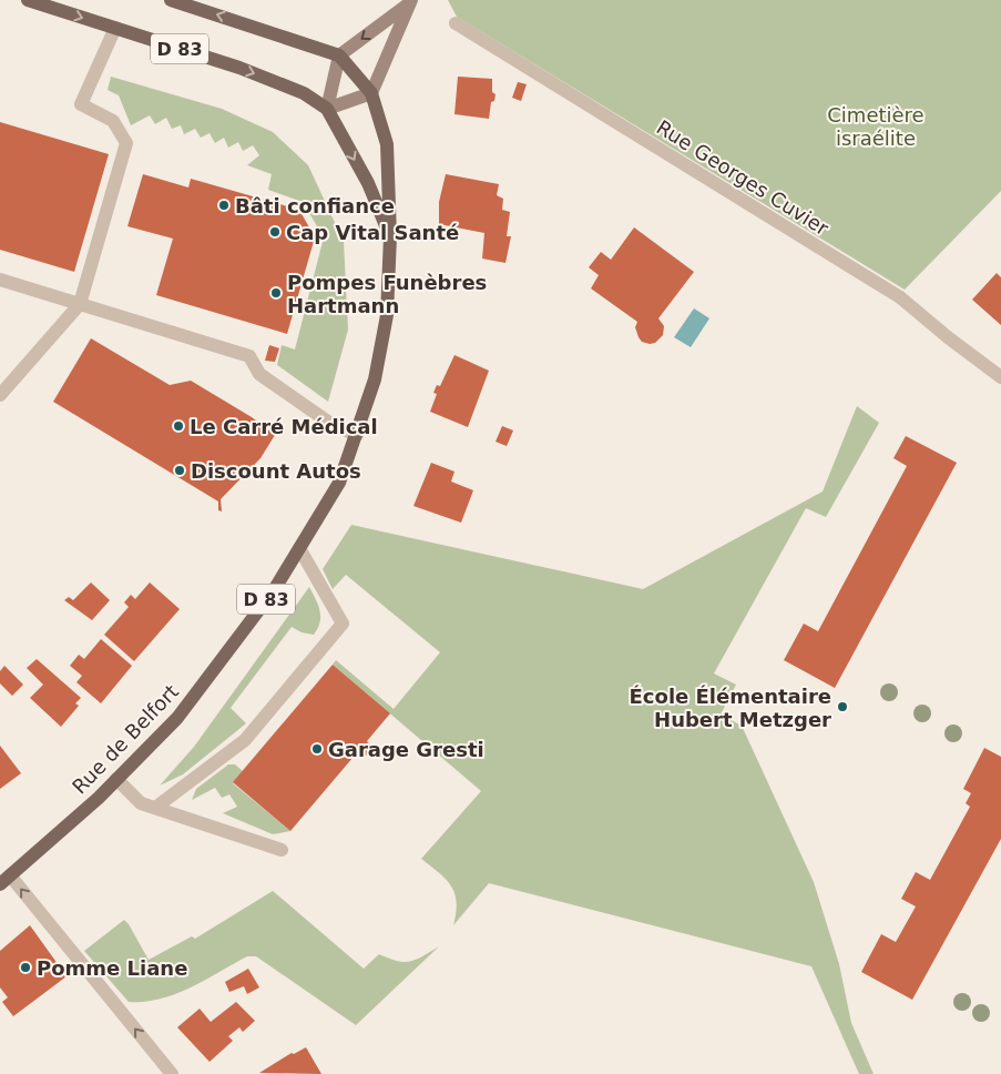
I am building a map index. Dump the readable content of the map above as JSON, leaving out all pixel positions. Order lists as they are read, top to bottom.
{
  "streets": {
    "main road": ["D 83", "Rue de Belfort"],
    "street": ["Rue Georges Cuvier"]
  },
  "crossings": [
    ["D 83", "Rue de Belfort"]
  ],
  "parks": ["Cimetière israélite"],
  "places": [
    "Bâti confiance",
    "Cap Vital Santé",
    "Pompes Funèbres Hartmann",
    "Le Carré Médical",
    "Discount Autos",
    "École Élémentaire Hubert Metzger",
    "Garage Gresti",
    "Pomme Liane"
  ]
}
